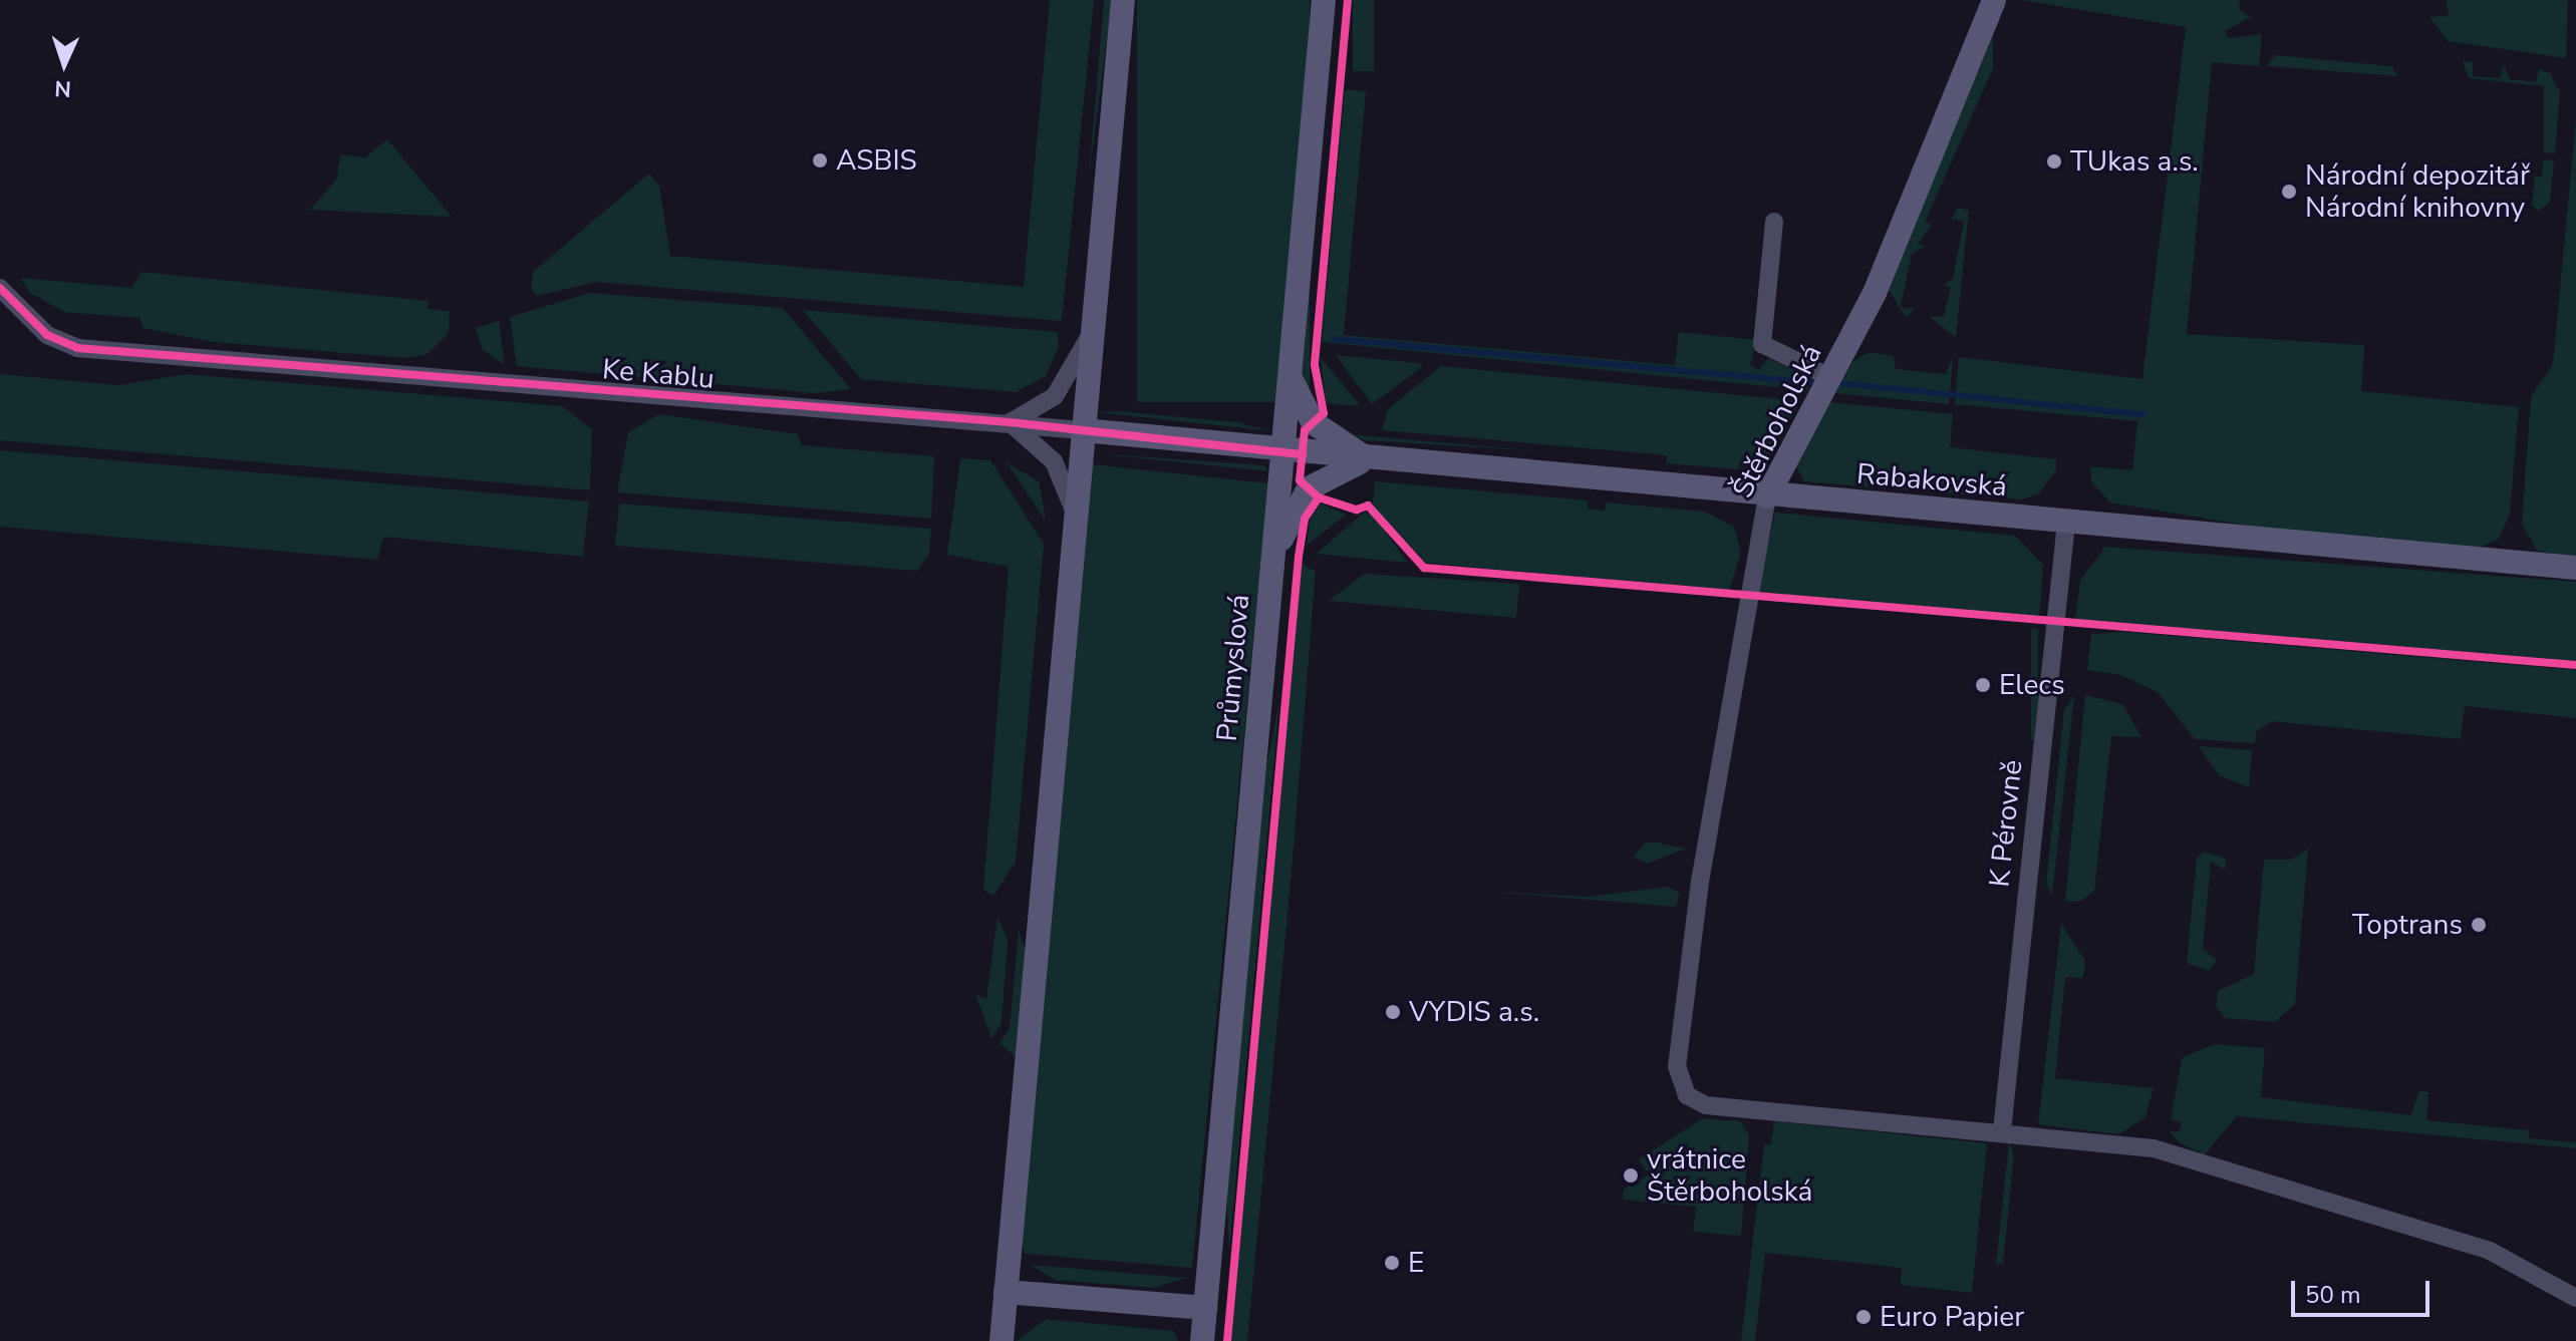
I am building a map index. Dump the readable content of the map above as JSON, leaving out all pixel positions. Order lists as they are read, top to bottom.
{
  "streets": {
    "main road": [
      "Ke Kablu",
      "Štěrboholská",
      "Rabakovská",
      "Průmyslová"
    ],
    "street": ["K Pérovně"]
  },
  "crossings": [
    ["Ke Kablu", "Rabakovská"],
    ["Ke Kablu", "Průmyslová"],
    ["Štěrboholská", "Rabakovská"],
    ["Štěrboholská", "K Pérovně"],
    ["Rabakovská", "Průmyslová"],
    ["Rabakovská", "K Pérovně"]
  ],
  "places": [
    "ASBIS",
    "TUkas a.s.",
    "Národní depozitář Národní knihovny",
    "Elecs",
    "Toptrans",
    "VYDIS a.s.",
    "vrátnice Štěrboholská",
    "E",
    "Euro Papier"
  ],
  "scale_bar": "50 m",
  "north": "bottom"
}
